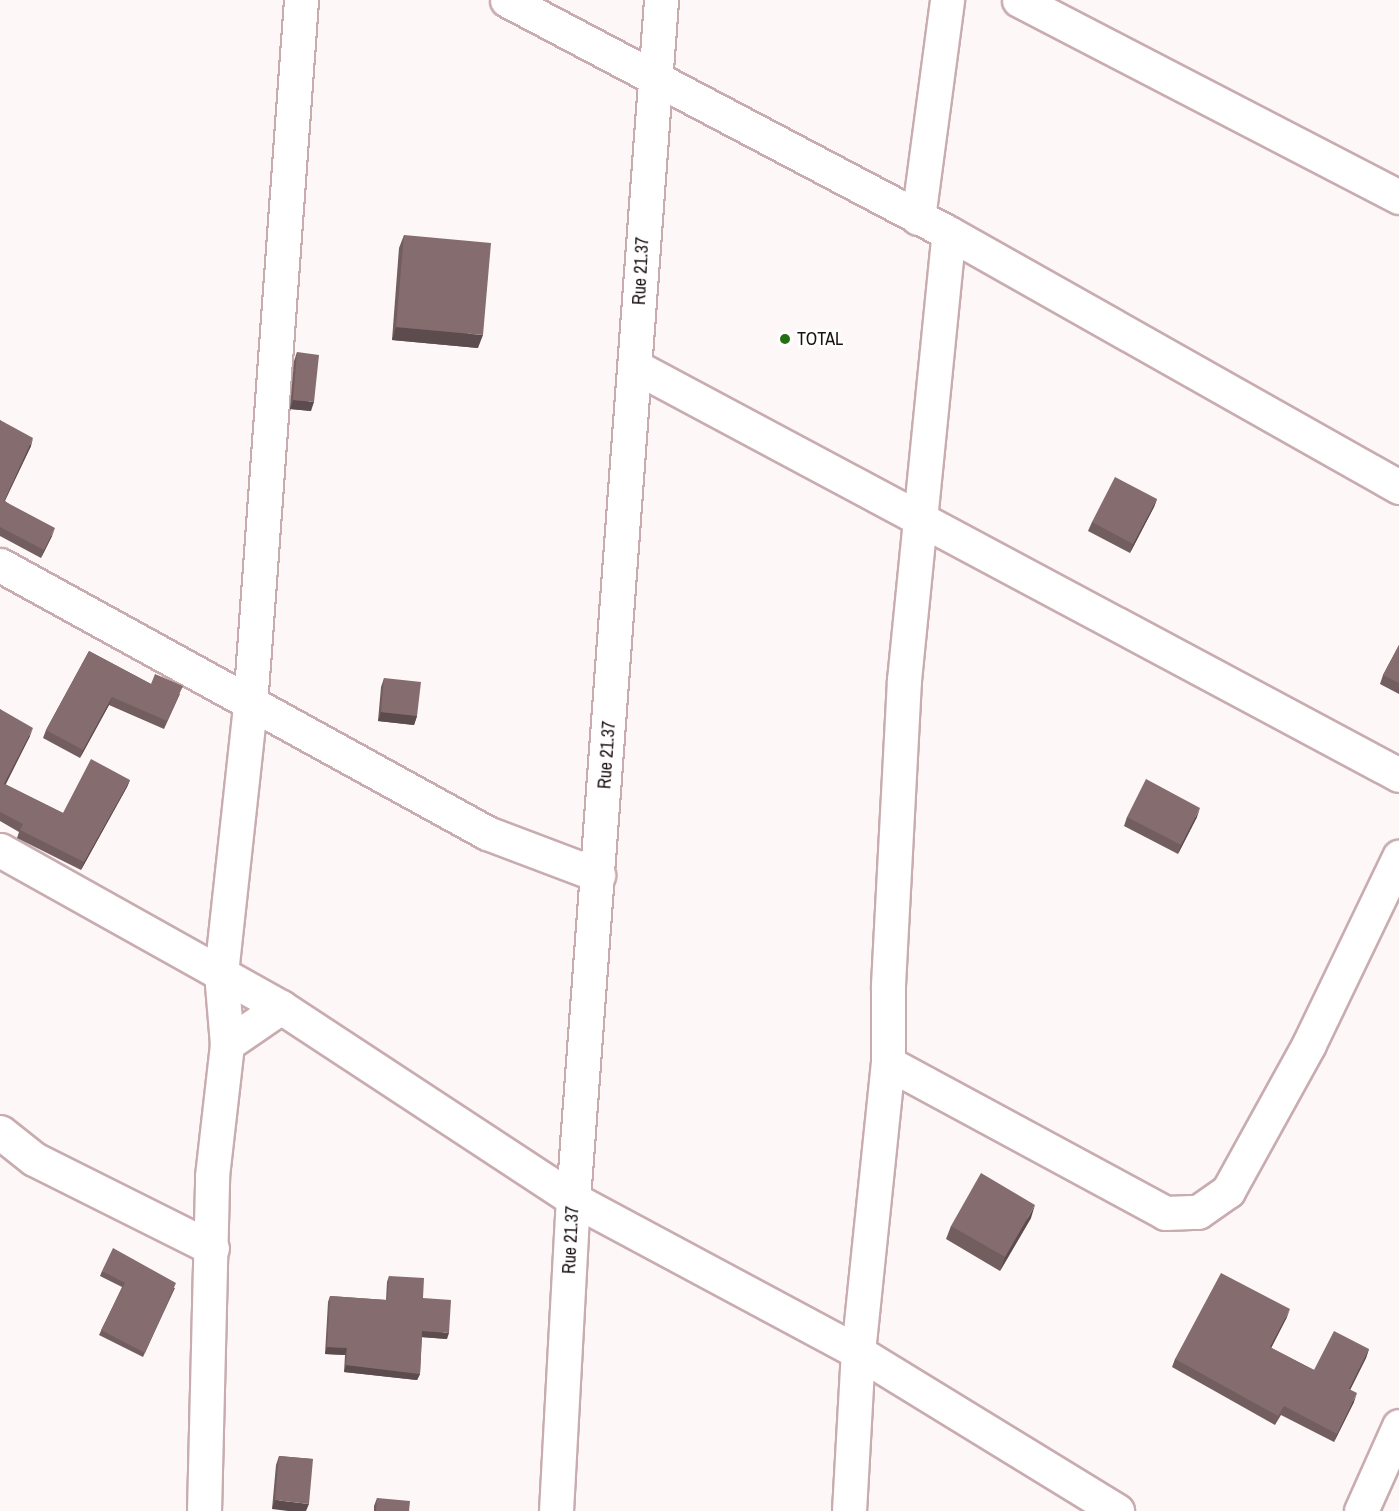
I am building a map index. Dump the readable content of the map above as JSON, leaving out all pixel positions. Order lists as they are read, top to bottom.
{
  "streets": {
    "street": ["Rue 21.37"]
  },
  "places": ["TOTAL"]
}
